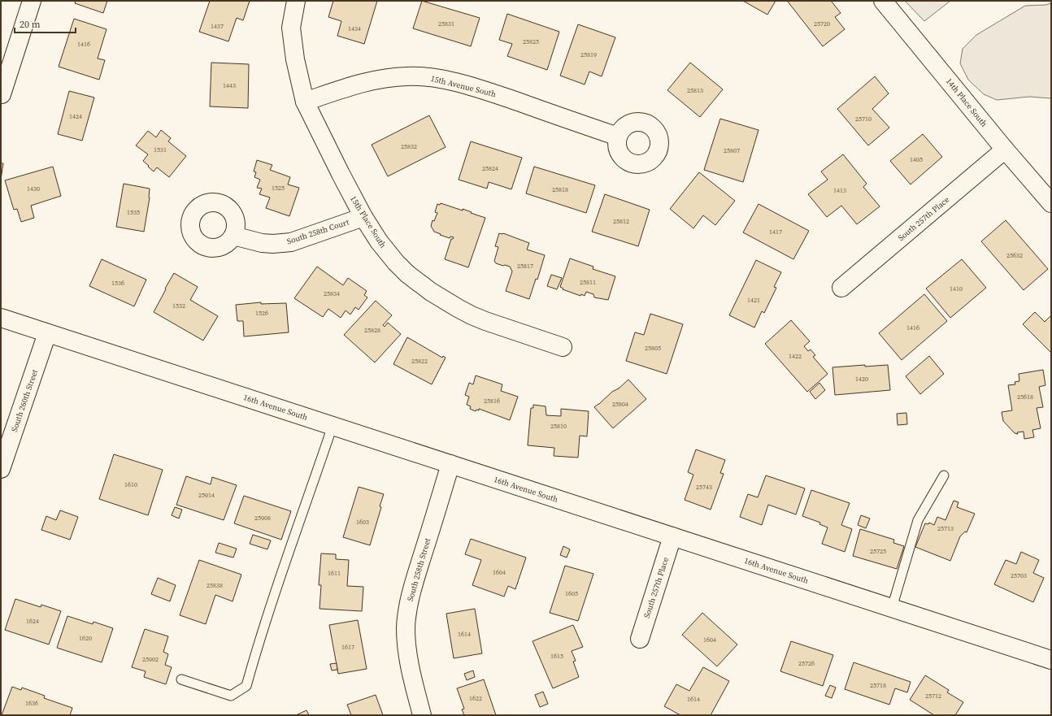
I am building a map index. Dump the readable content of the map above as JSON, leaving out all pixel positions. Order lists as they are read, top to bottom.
{
  "streets": {
    "street": [
      "15th Avenue South",
      "14th Place South",
      "South 257th Place",
      "15th Place South",
      "South 258th Court",
      "South 260th Street",
      "16th Avenue South",
      "South 258th Street"
    ]
  },
  "crossings": [
    ["15th Avenue South", "15th Place South"],
    ["14th Place South", "South 257th Place"],
    ["South 257th Place", "16th Avenue South"],
    ["15th Place South", "South 258th Court"],
    ["South 260th Street", "16th Avenue South"],
    ["16th Avenue South", "South 258th Street"]
  ],
  "house_numbers": [
    "25831",
    "25720",
    "1437",
    "1434",
    "25825",
    "1416",
    "25819",
    "1443",
    "25813",
    "1424",
    "25710",
    "25832",
    "1531",
    "25807",
    "1405",
    "25824",
    "1525",
    "1430",
    "25818",
    "1413",
    "1535",
    "25812",
    "1417",
    "25632",
    "25817",
    "25811",
    "1536",
    "1410",
    "25834",
    "1421",
    "1532",
    "1526",
    "1416",
    "25828",
    "25805",
    "1422",
    "25822",
    "1420",
    "25618",
    "25816",
    "25804",
    "25810",
    "1610",
    "25743",
    "25914",
    "25908",
    "1603",
    "25713",
    "25725",
    "1604",
    "1611",
    "25703",
    "25838",
    "1605",
    "1624",
    "1614",
    "1620",
    "1604",
    "1617",
    "1615",
    "25902",
    "25726",
    "25718",
    "25712",
    "1622",
    "1614",
    "1636"
  ],
  "scale_bar": "20 m"
}
